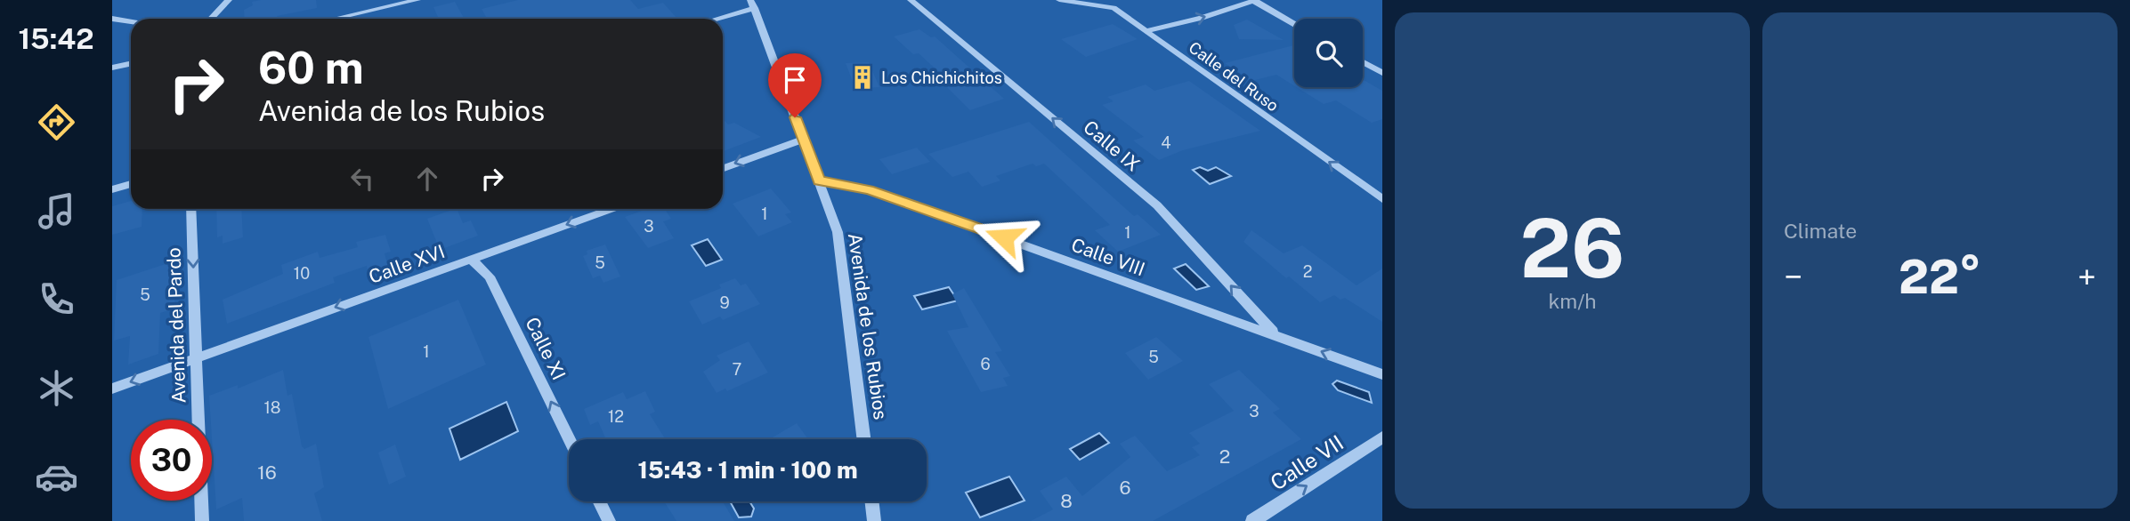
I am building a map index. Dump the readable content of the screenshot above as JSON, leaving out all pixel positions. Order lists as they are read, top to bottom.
{
  "streets": {
    "street": [
      "Calle del Ruso",
      "Calle IX",
      "Calle VIII",
      "Calle XVI",
      "Avenida del Pardo",
      "Avenida de los Rubios",
      "Calle XI",
      "Calle VII"
    ]
  },
  "crossings": [
    ["Calle IX", "Calle VIII"],
    ["Calle VIII", "Avenida de los Rubios"],
    ["Calle XVI", "Avenida del Pardo"],
    ["Calle XVI", "Calle XI"]
  ],
  "one_way": [
    "Calle del Ruso",
    "Calle IX",
    "Calle XVI",
    "Avenida del Pardo",
    "Calle XI",
    "Calle VII"
  ],
  "places": {
    "building": ["Los Chichichitos"]
  },
  "house_numbers": [
    "4",
    "1",
    "3",
    "1",
    "5",
    "2",
    "10",
    "5",
    "9",
    "1",
    "5",
    "6",
    "7",
    "18",
    "3",
    "12",
    "2",
    "16",
    "6",
    "8"
  ],
  "page": {
    "tabs": "15:42",
    "tile": [
      ["26", "km/h"],
      "Climate"
    ],
    "turn": ["60 m", "Avenida de los Rubios"],
    "heat": ["−", "22°", "+"],
    "limit": "30",
    "trip": "15:43 · 1 min · 100 m"
  }
}
